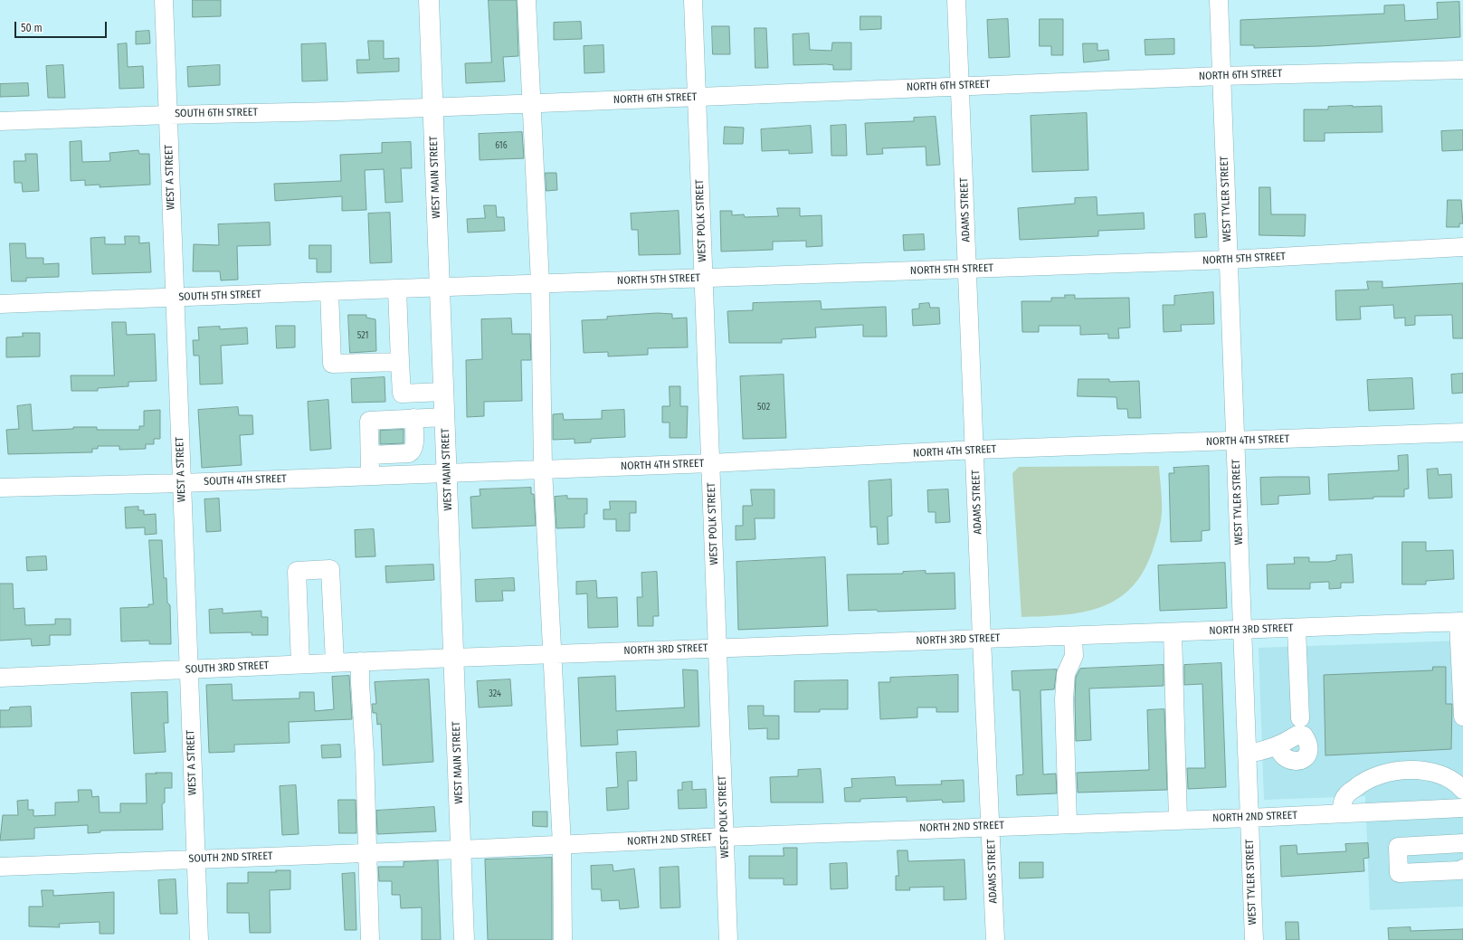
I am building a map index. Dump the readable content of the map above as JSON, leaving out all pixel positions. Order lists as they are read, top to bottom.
{
  "streets": {
    "main road": ["WEST MAIN STREET"],
    "street": [
      "NORTH 6TH STREET",
      "SOUTH 6TH STREET",
      "WEST A STREET",
      "WEST TYLER STREET",
      "ADAMS STREET",
      "WEST POLK STREET",
      "NORTH 5TH STREET",
      "SOUTH 5TH STREET",
      "NORTH 4TH STREET",
      "SOUTH 4TH STREET",
      "NORTH 3RD STREET",
      "SOUTH 3RD STREET",
      "NORTH 2ND STREET",
      "SOUTH 2ND STREET"
    ]
  },
  "crossings": [
    ["NORTH 6TH STREET", "SOUTH 6TH STREET"],
    ["NORTH 6TH STREET", "WEST MAIN STREET"],
    ["NORTH 6TH STREET", "WEST TYLER STREET"],
    ["NORTH 6TH STREET", "ADAMS STREET"],
    ["NORTH 6TH STREET", "WEST POLK STREET"],
    ["SOUTH 6TH STREET", "WEST A STREET"],
    ["SOUTH 6TH STREET", "WEST MAIN STREET"],
    ["WEST A STREET", "SOUTH 5TH STREET"],
    ["WEST A STREET", "SOUTH 4TH STREET"],
    ["WEST A STREET", "SOUTH 3RD STREET"],
    ["WEST A STREET", "SOUTH 2ND STREET"],
    ["WEST MAIN STREET", "NORTH 5TH STREET"],
    ["WEST MAIN STREET", "SOUTH 5TH STREET"],
    ["WEST MAIN STREET", "NORTH 4TH STREET"],
    ["WEST MAIN STREET", "SOUTH 4TH STREET"],
    ["WEST MAIN STREET", "NORTH 3RD STREET"],
    ["WEST MAIN STREET", "SOUTH 3RD STREET"],
    ["WEST MAIN STREET", "NORTH 2ND STREET"],
    ["WEST MAIN STREET", "SOUTH 2ND STREET"],
    ["WEST TYLER STREET", "NORTH 5TH STREET"],
    ["WEST TYLER STREET", "NORTH 4TH STREET"],
    ["WEST TYLER STREET", "NORTH 3RD STREET"],
    ["WEST TYLER STREET", "NORTH 2ND STREET"],
    ["ADAMS STREET", "NORTH 5TH STREET"],
    ["ADAMS STREET", "NORTH 4TH STREET"],
    ["ADAMS STREET", "NORTH 3RD STREET"],
    ["ADAMS STREET", "NORTH 2ND STREET"],
    ["WEST POLK STREET", "NORTH 5TH STREET"],
    ["WEST POLK STREET", "NORTH 4TH STREET"],
    ["WEST POLK STREET", "NORTH 3RD STREET"],
    ["WEST POLK STREET", "NORTH 2ND STREET"],
    ["NORTH 5TH STREET", "SOUTH 5TH STREET"],
    ["NORTH 4TH STREET", "SOUTH 4TH STREET"],
    ["NORTH 3RD STREET", "SOUTH 3RD STREET"],
    ["NORTH 2ND STREET", "SOUTH 2ND STREET"]
  ],
  "house_numbers": [
    "616",
    "521",
    "502",
    "324"
  ],
  "scale_bar": "50 m"
}
